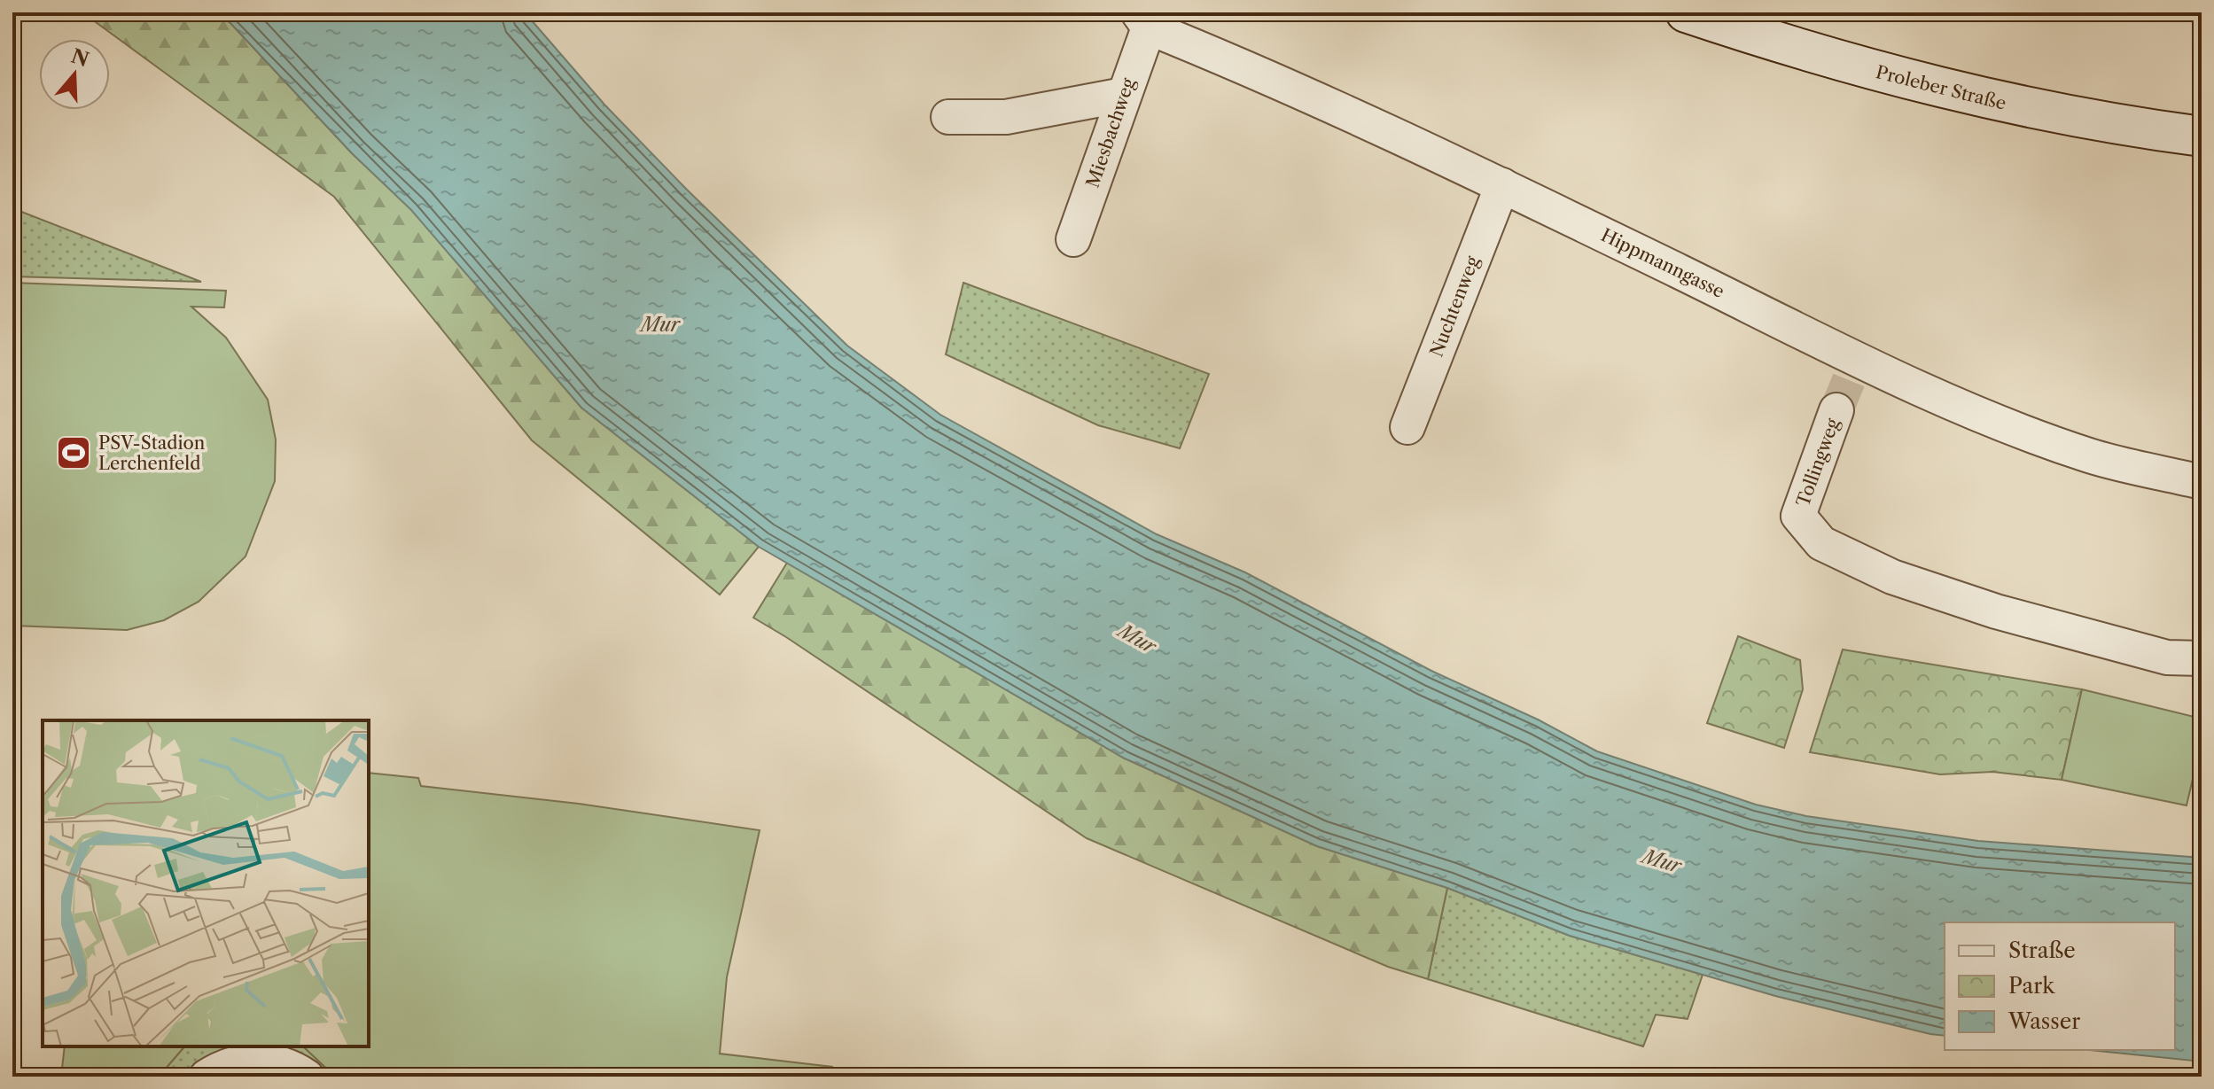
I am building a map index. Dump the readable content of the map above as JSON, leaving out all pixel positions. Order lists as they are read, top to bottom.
{
  "streets": {
    "main road": ["Proleber Straße"],
    "street": [
      "Miesbachweg",
      "Hippmanngasse",
      "Nuchtenweg",
      "Tollingweg"
    ]
  },
  "crossings": [
    ["Miesbachweg", "Hippmanngasse"],
    ["Hippmanngasse", "Nuchtenweg"],
    ["Hippmanngasse", "Tollingweg"]
  ],
  "water": ["Mur"],
  "places": {
    "sports": ["PSV-Stadion Lerchenfeld"]
  },
  "legend": ["Straße", "Park", "Wasser"],
  "north": "top"
}
